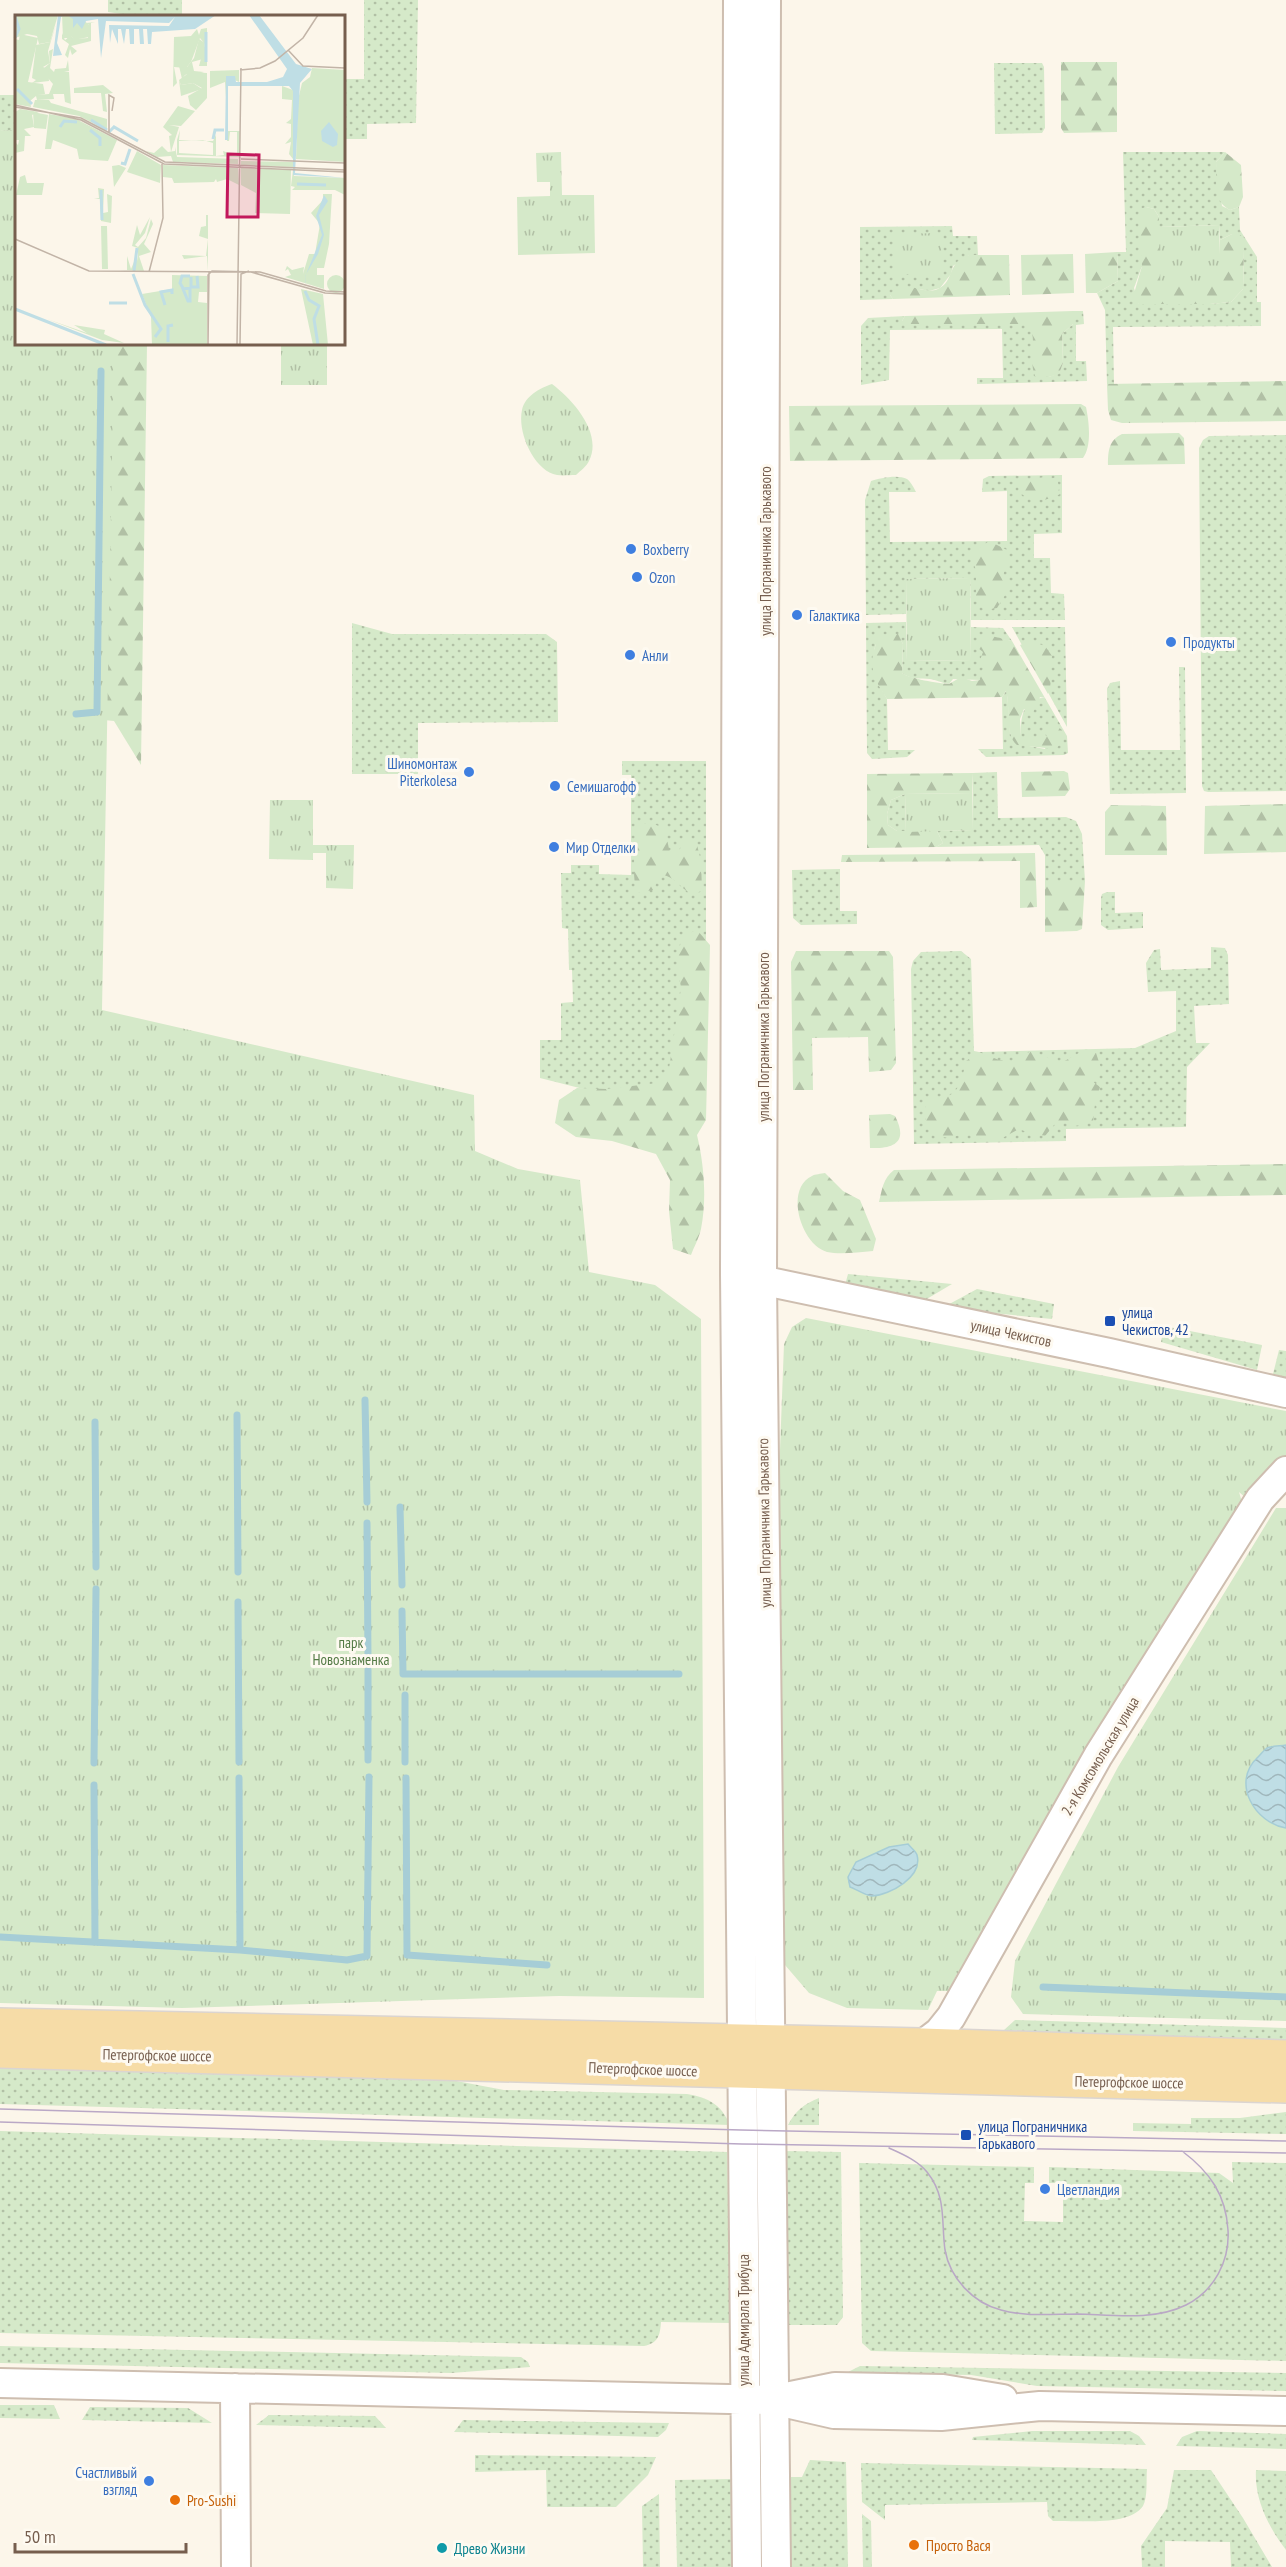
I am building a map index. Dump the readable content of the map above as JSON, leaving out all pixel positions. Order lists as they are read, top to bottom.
{
  "streets": {
    "main road": ["Петергофское шоссе"],
    "street": [
      "улица Пограничника Гарькавого",
      "улица Чекистов",
      "2-я Комсомольская улица",
      "улица Адмирала Трибуца"
    ]
  },
  "crossings": [
    ["улица Пограничника Гарькавого", "улица Чекистов"],
    ["улица Пограничника Гарькавого", "Петергофское шоссе"],
    ["улица Пограничника Гарькавого", "улица Адмирала Трибуца"],
    ["2-я Комсомольская улица", "Петергофское шоссе"],
    ["Петергофское шоссе", "улица Адмирала Трибуца"]
  ],
  "parks": ["парк Новознаменка"],
  "places": {
    "other": [
      "Boxberry",
      "Ozon",
      "Галактика",
      "Продукты",
      "Анли",
      "Шиномонтаж Piterkolesa",
      "Семишагофф",
      "Мир Отделки",
      "Цветландия",
      "Счастливый взгляд",
      "Pro-Sushi",
      "Просто Вася",
      "Древо Жизни"
    ],
    "transit": ["улица Чекистов, 42", "улица Пограничника Гарькавого"]
  },
  "scale_bar": "50 m"
}
